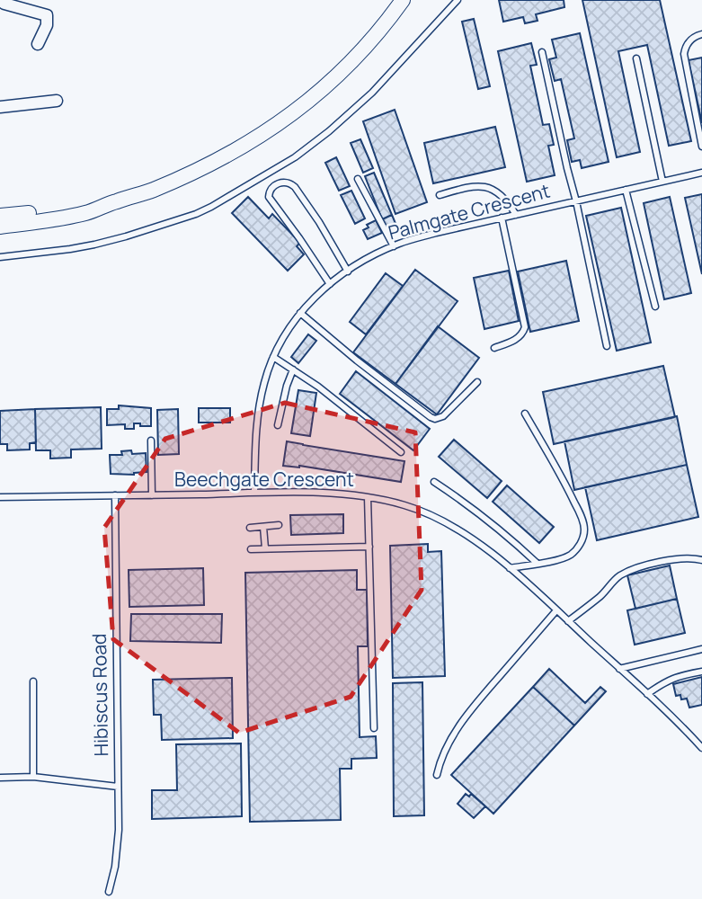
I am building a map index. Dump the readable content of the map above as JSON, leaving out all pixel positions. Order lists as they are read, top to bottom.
{
  "streets": {
    "lane": ["Palmgate Crescent", "Beechgate Crescent", "Hibiscus Road"]
  },
  "crossings": [
    ["Palmgate Crescent", "Beechgate Crescent"],
    ["Beechgate Crescent", "Hibiscus Road"]
  ]
}
